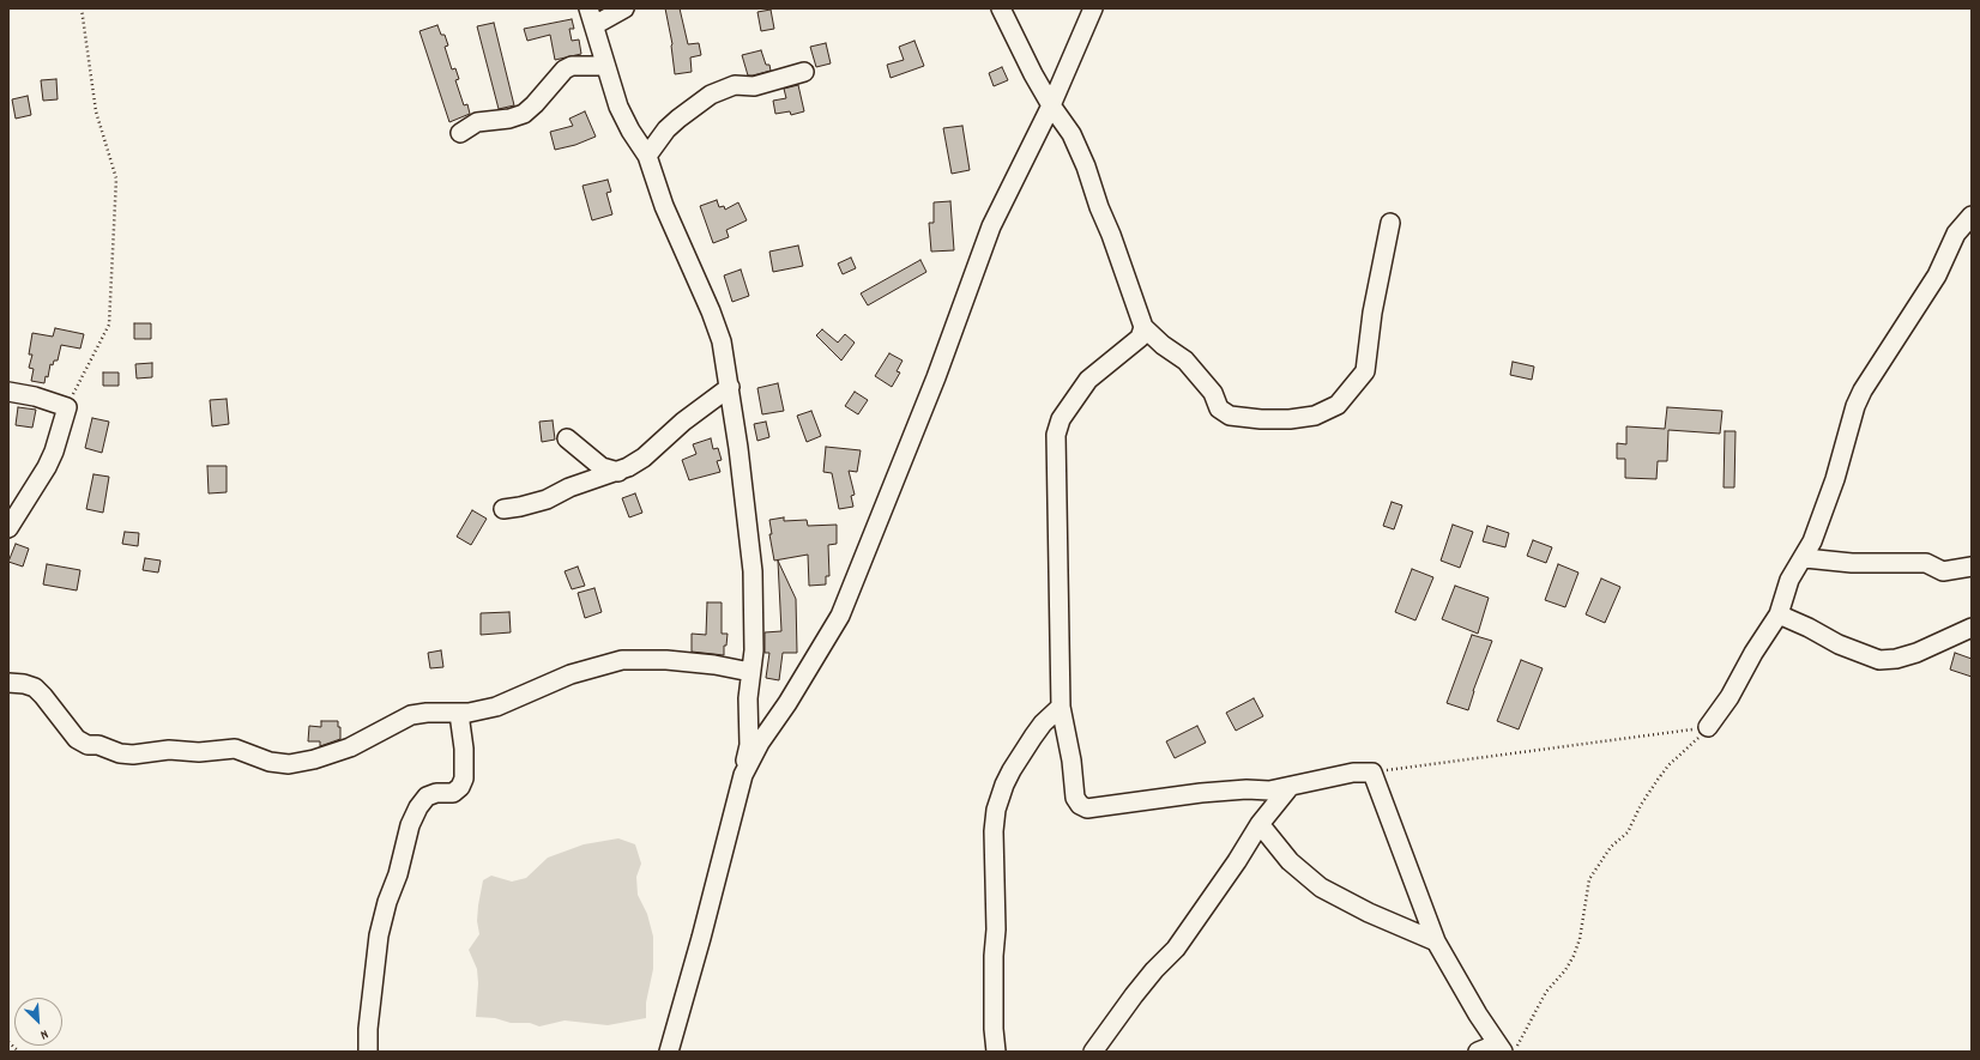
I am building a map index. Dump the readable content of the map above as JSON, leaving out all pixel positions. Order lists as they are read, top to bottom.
{
  "north": "bottom right"
}
